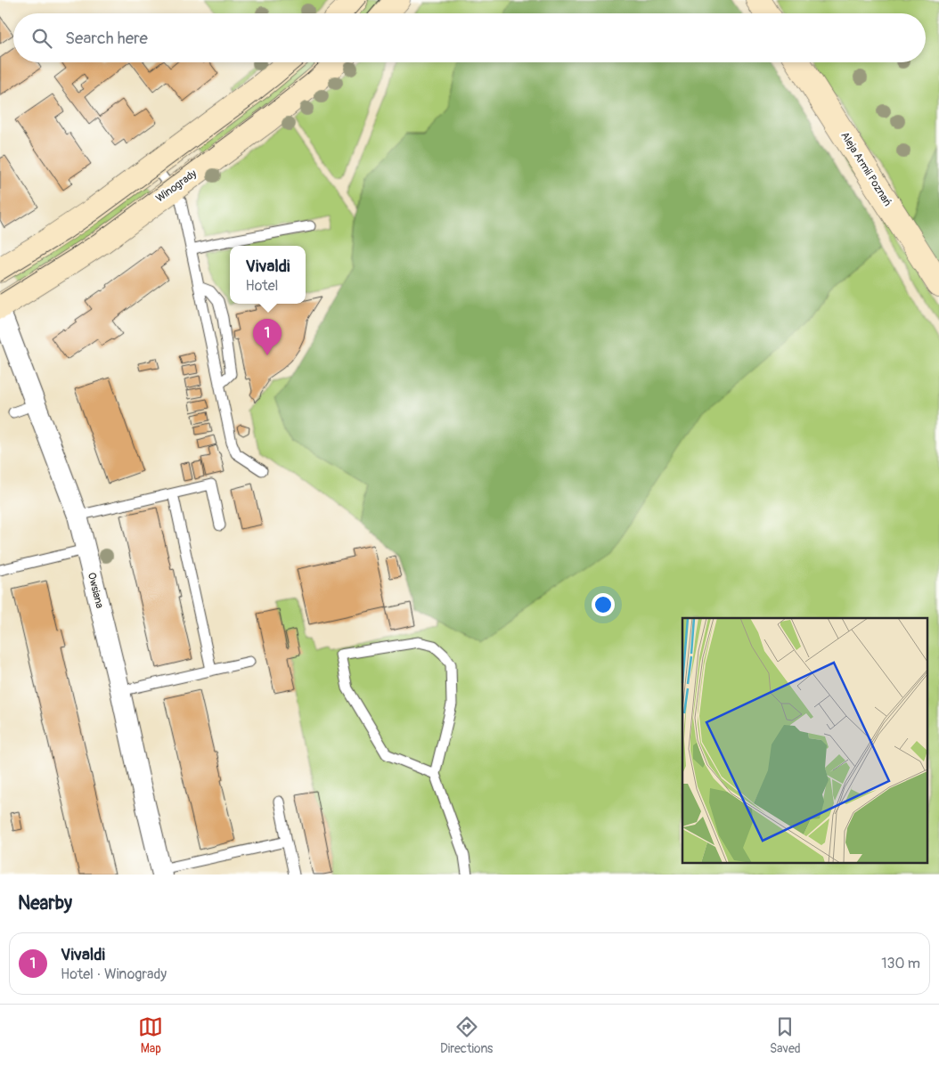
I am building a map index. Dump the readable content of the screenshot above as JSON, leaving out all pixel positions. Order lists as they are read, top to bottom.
{
  "streets": {
    "street": ["Aleja Armii Poznań", "Winogrady", "Owsiana"]
  },
  "page": {
    "search": "Search here",
    "popup": ["Vivaldi", "Hotel"],
    "pins": "1",
    "heading": "Nearby",
    "list": [
      {
        "mark": "1",
        "name": "Vivaldi",
        "note": "Hotel · Winogrady",
        "value": "130 m"
      }
    ],
    "nav": ["Map", "Directions", "Saved"]
  }
}
